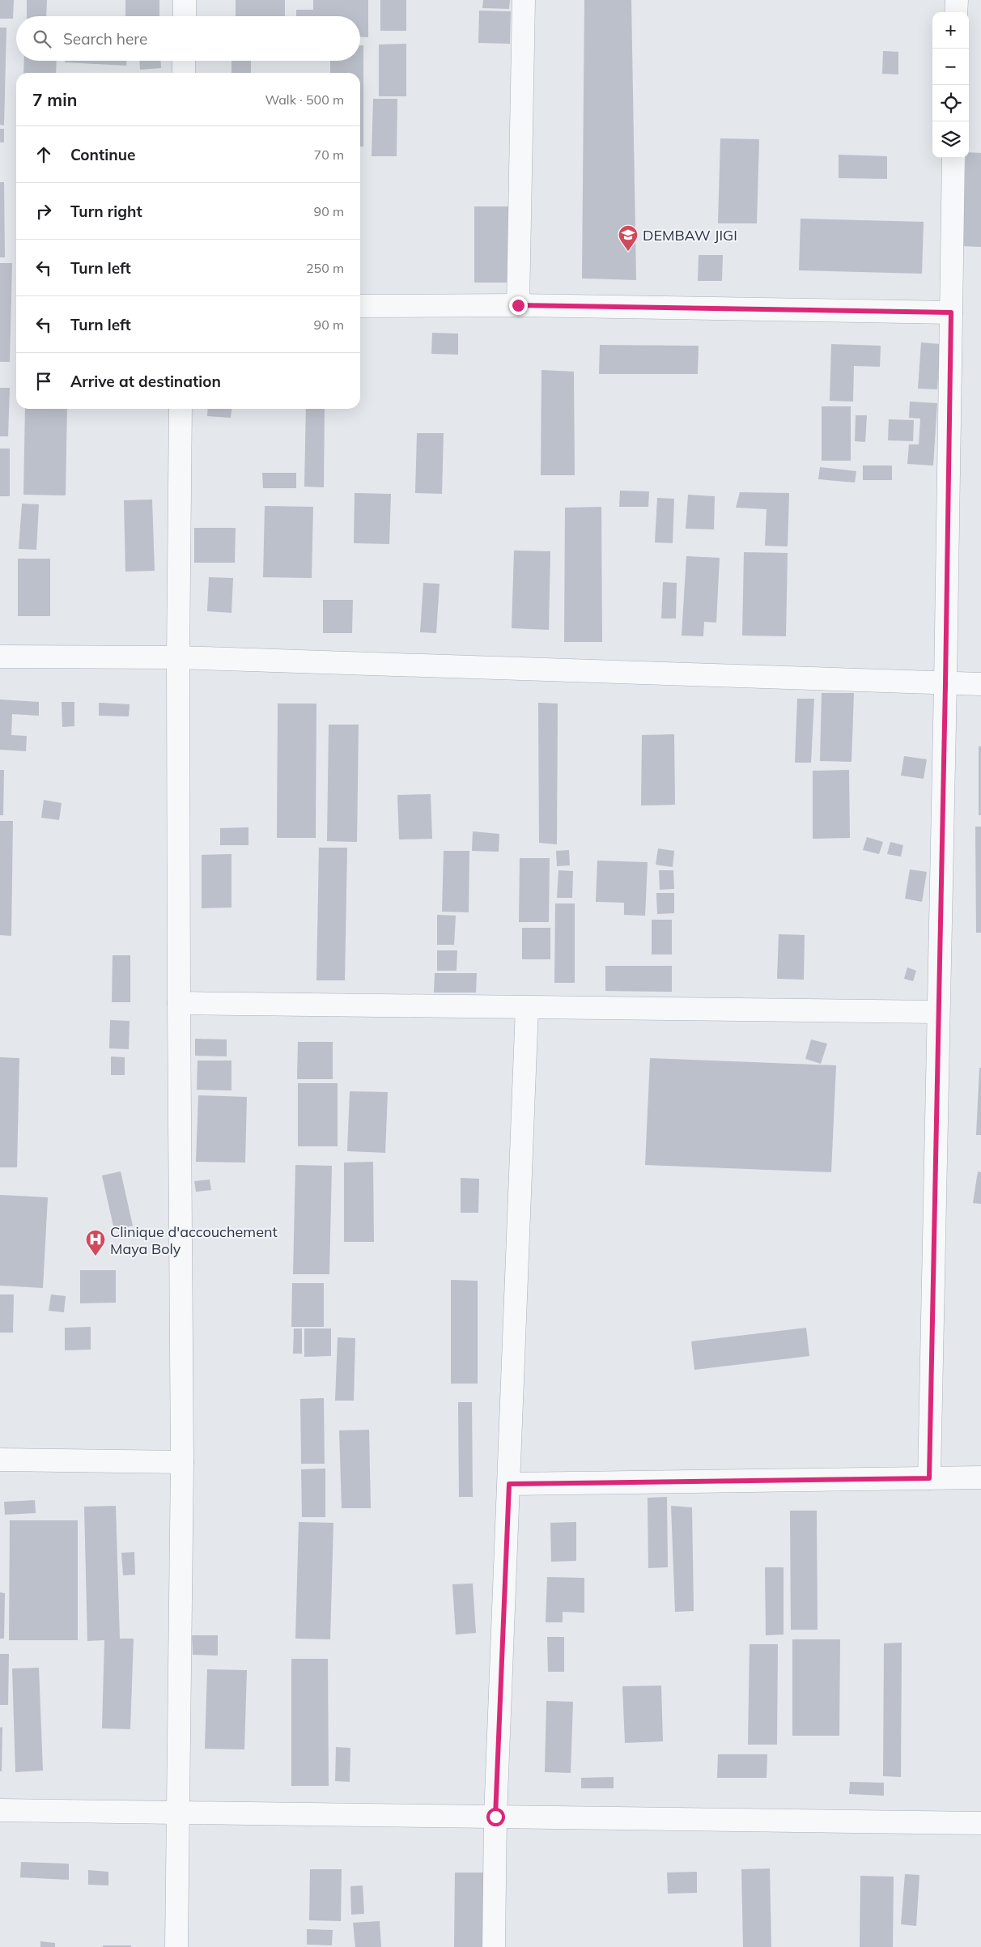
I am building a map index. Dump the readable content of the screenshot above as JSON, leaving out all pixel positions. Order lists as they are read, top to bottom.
{
  "places": {
    "school or university": ["DEMBAW JIGI"],
    "hospital": ["Clinique d'accouchement Maya Boly"]
  },
  "page": {
    "map_buttons": ["+", "−"],
    "search": "Search here",
    "heading": ["7 min", "Walk · 500 m"],
    "list": [
      ["Continue", "70 m"],
      ["Turn right", "90 m"],
      ["Turn left", "250 m"],
      ["Turn left", "90 m"],
      "Arrive at destination"
    ]
  }
}
